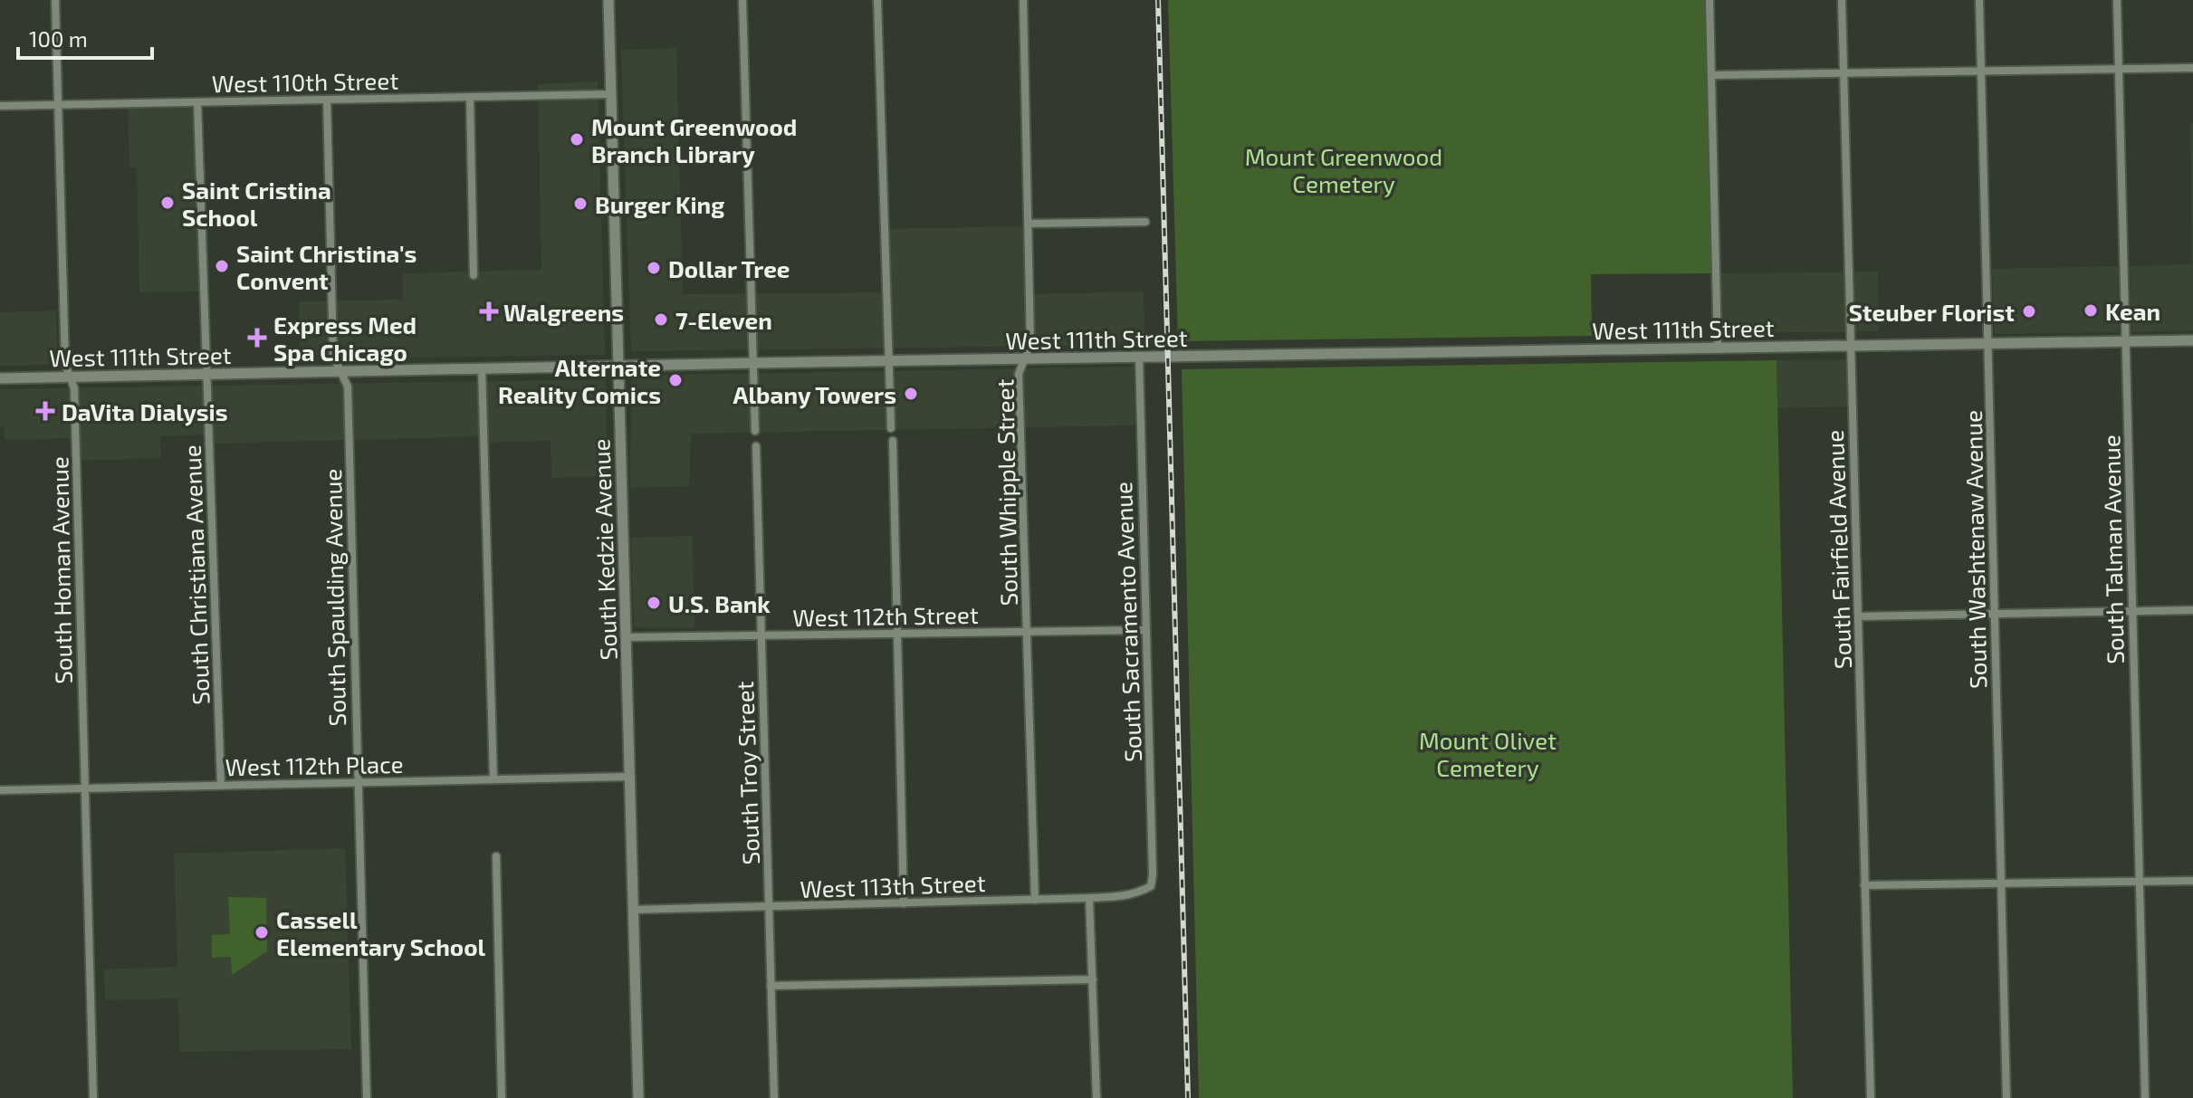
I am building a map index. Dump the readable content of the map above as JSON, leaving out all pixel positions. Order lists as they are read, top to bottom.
{
  "streets": {
    "main road": ["West 111th Street", "South Kedzie Avenue"],
    "street": [
      "West 110th Street",
      "South Whipple Street",
      "South Fairfield Avenue",
      "South Washtenaw Avenue",
      "South Talman Avenue",
      "South Homan Avenue",
      "South Christiana Avenue",
      "South Spaulding Avenue",
      "West 112th Street",
      "South Sacramento Avenue",
      "West 112th Place",
      "South Troy Street",
      "West 113th Street"
    ]
  },
  "crossings": [
    ["West 110th Street", "South Kedzie Avenue"],
    ["West 110th Street", "South Homan Avenue"],
    ["West 110th Street", "South Christiana Avenue"],
    ["West 110th Street", "South Spaulding Avenue"],
    ["West 111th Street", "South Whipple Street"],
    ["West 111th Street", "South Kedzie Avenue"],
    ["West 111th Street", "South Fairfield Avenue"],
    ["West 111th Street", "South Washtenaw Avenue"],
    ["West 111th Street", "South Talman Avenue"],
    ["West 111th Street", "South Homan Avenue"],
    ["West 111th Street", "South Christiana Avenue"],
    ["West 111th Street", "South Spaulding Avenue"],
    ["West 111th Street", "South Sacramento Avenue"],
    ["South Whipple Street", "West 112th Street"],
    ["South Whipple Street", "West 113th Street"],
    ["South Kedzie Avenue", "West 112th Street"],
    ["South Kedzie Avenue", "West 112th Place"],
    ["South Kedzie Avenue", "West 113th Street"],
    ["South Homan Avenue", "West 112th Place"],
    ["South Christiana Avenue", "West 112th Place"],
    ["South Spaulding Avenue", "West 112th Place"],
    ["West 112th Street", "South Sacramento Avenue"],
    ["West 112th Street", "South Troy Street"],
    ["South Sacramento Avenue", "West 113th Street"],
    ["South Troy Street", "West 113th Street"]
  ],
  "parks": ["Mount Greenwood Cemetery", "Mount Olivet Cemetery"],
  "places": {
    "other": [
      "Mount Greenwood Branch Library",
      "Saint Cristina School",
      "Burger King",
      "Saint Christina's Convent",
      "Dollar Tree",
      "Kean",
      "Steuber Florist",
      "7-Eleven",
      "Alternate Reality Comics",
      "Albany Towers",
      "U.S. Bank",
      "Cassell Elementary School"
    ],
    "health": ["Walgreens", "Express Med Spa Chicago", "DaVita Dialysis"]
  },
  "scale_bar": "100 m"
}
